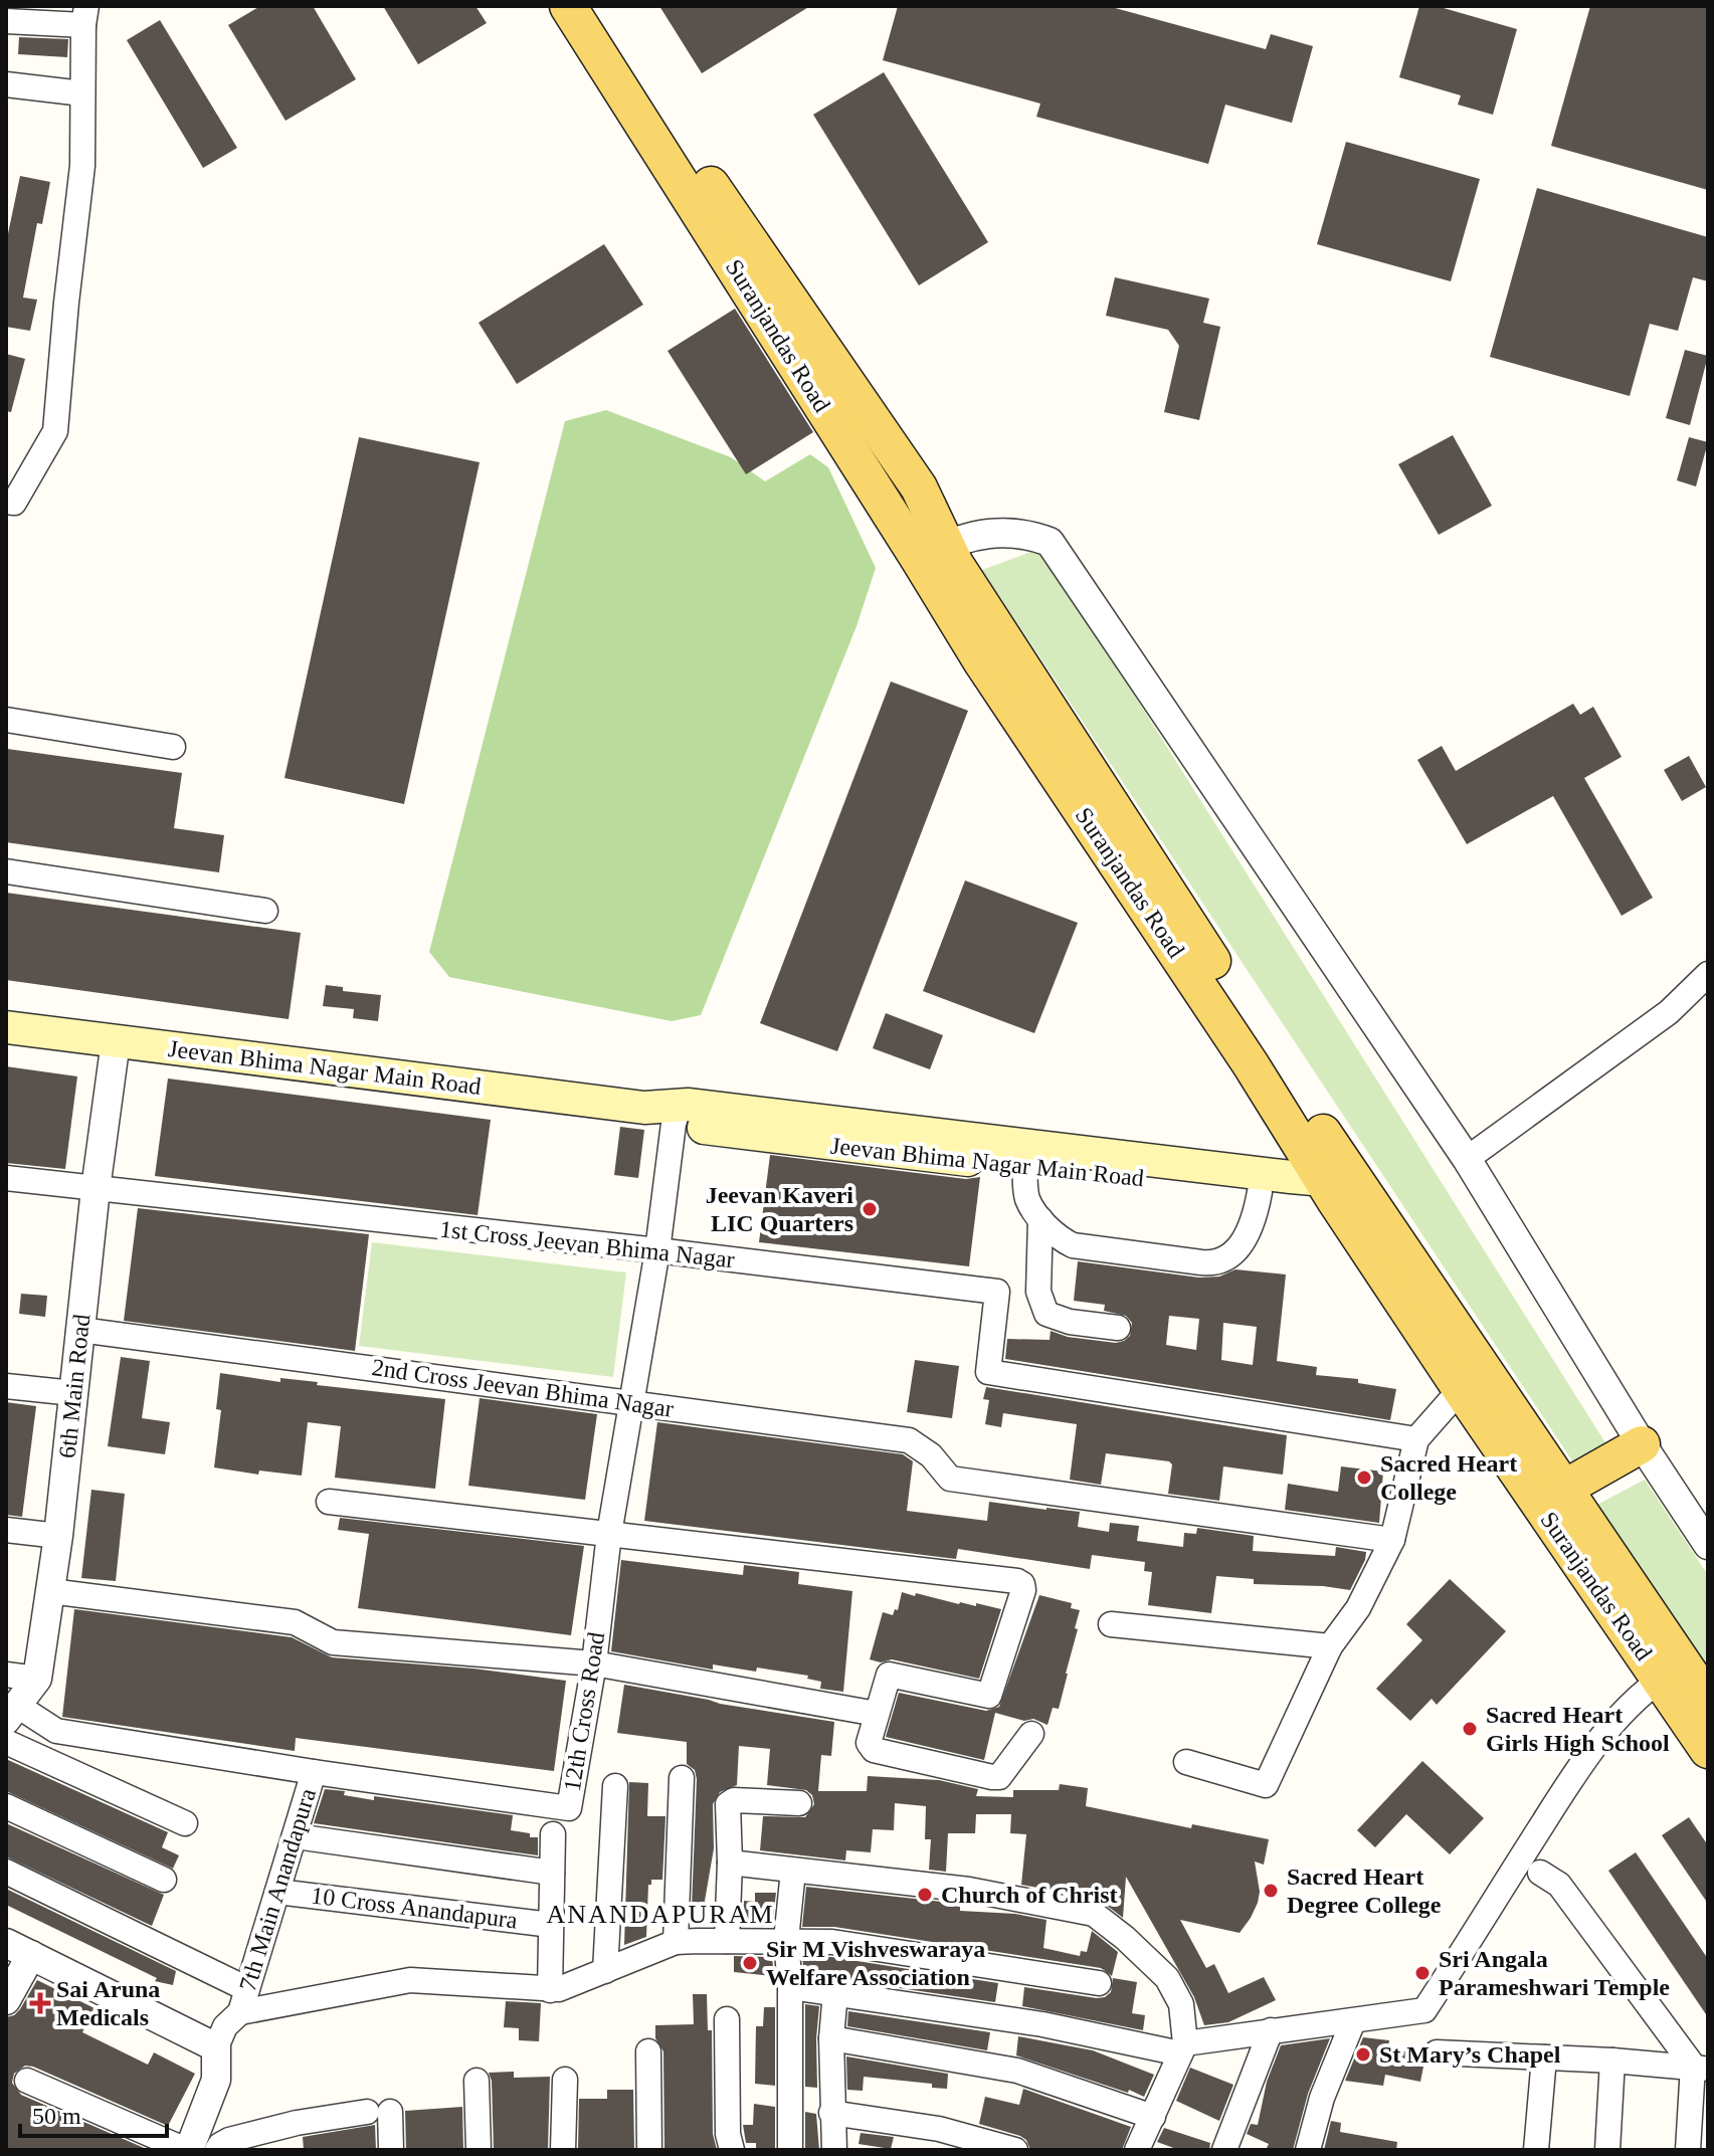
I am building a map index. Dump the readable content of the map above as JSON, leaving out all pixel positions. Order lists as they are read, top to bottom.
{
  "streets": {
    "main road": ["Suranjandas Road", "Jeevan Bhima Nagar Main Road"],
    "street": [
      "1st Cross Jeevan Bhima Nagar",
      "6th Main Road",
      "2nd Cross Jeevan Bhima Nagar",
      "12th Cross Road",
      "7th Main Anandapura",
      "10 Cross Anandapura"
    ]
  },
  "crossings": [
    ["Suranjandas Road", "Jeevan Bhima Nagar Main Road"],
    ["Jeevan Bhima Nagar Main Road", "6th Main Road"],
    ["Jeevan Bhima Nagar Main Road", "12th Cross Road"],
    ["1st Cross Jeevan Bhima Nagar", "6th Main Road"],
    ["1st Cross Jeevan Bhima Nagar", "12th Cross Road"],
    ["6th Main Road", "2nd Cross Jeevan Bhima Nagar"],
    ["2nd Cross Jeevan Bhima Nagar", "12th Cross Road"],
    ["12th Cross Road", "7th Main Anandapura"],
    ["7th Main Anandapura", "10 Cross Anandapura"]
  ],
  "districts": ["ANANDAPURAM"],
  "places": {
    "other": [
      "Jeevan Kaveri LIC Quarters",
      "Sacred Heart College",
      "Sacred Heart Girls High School",
      "Sacred Heart Degree College",
      "Church of Christ",
      "Sir M Vishveswaraya Welfare Association",
      "Sri Angala Parameshwari Temple",
      "St Mary’s Chapel"
    ],
    "health": ["Sai Aruna Medicals"]
  },
  "scale_bar": "50 m"
}
